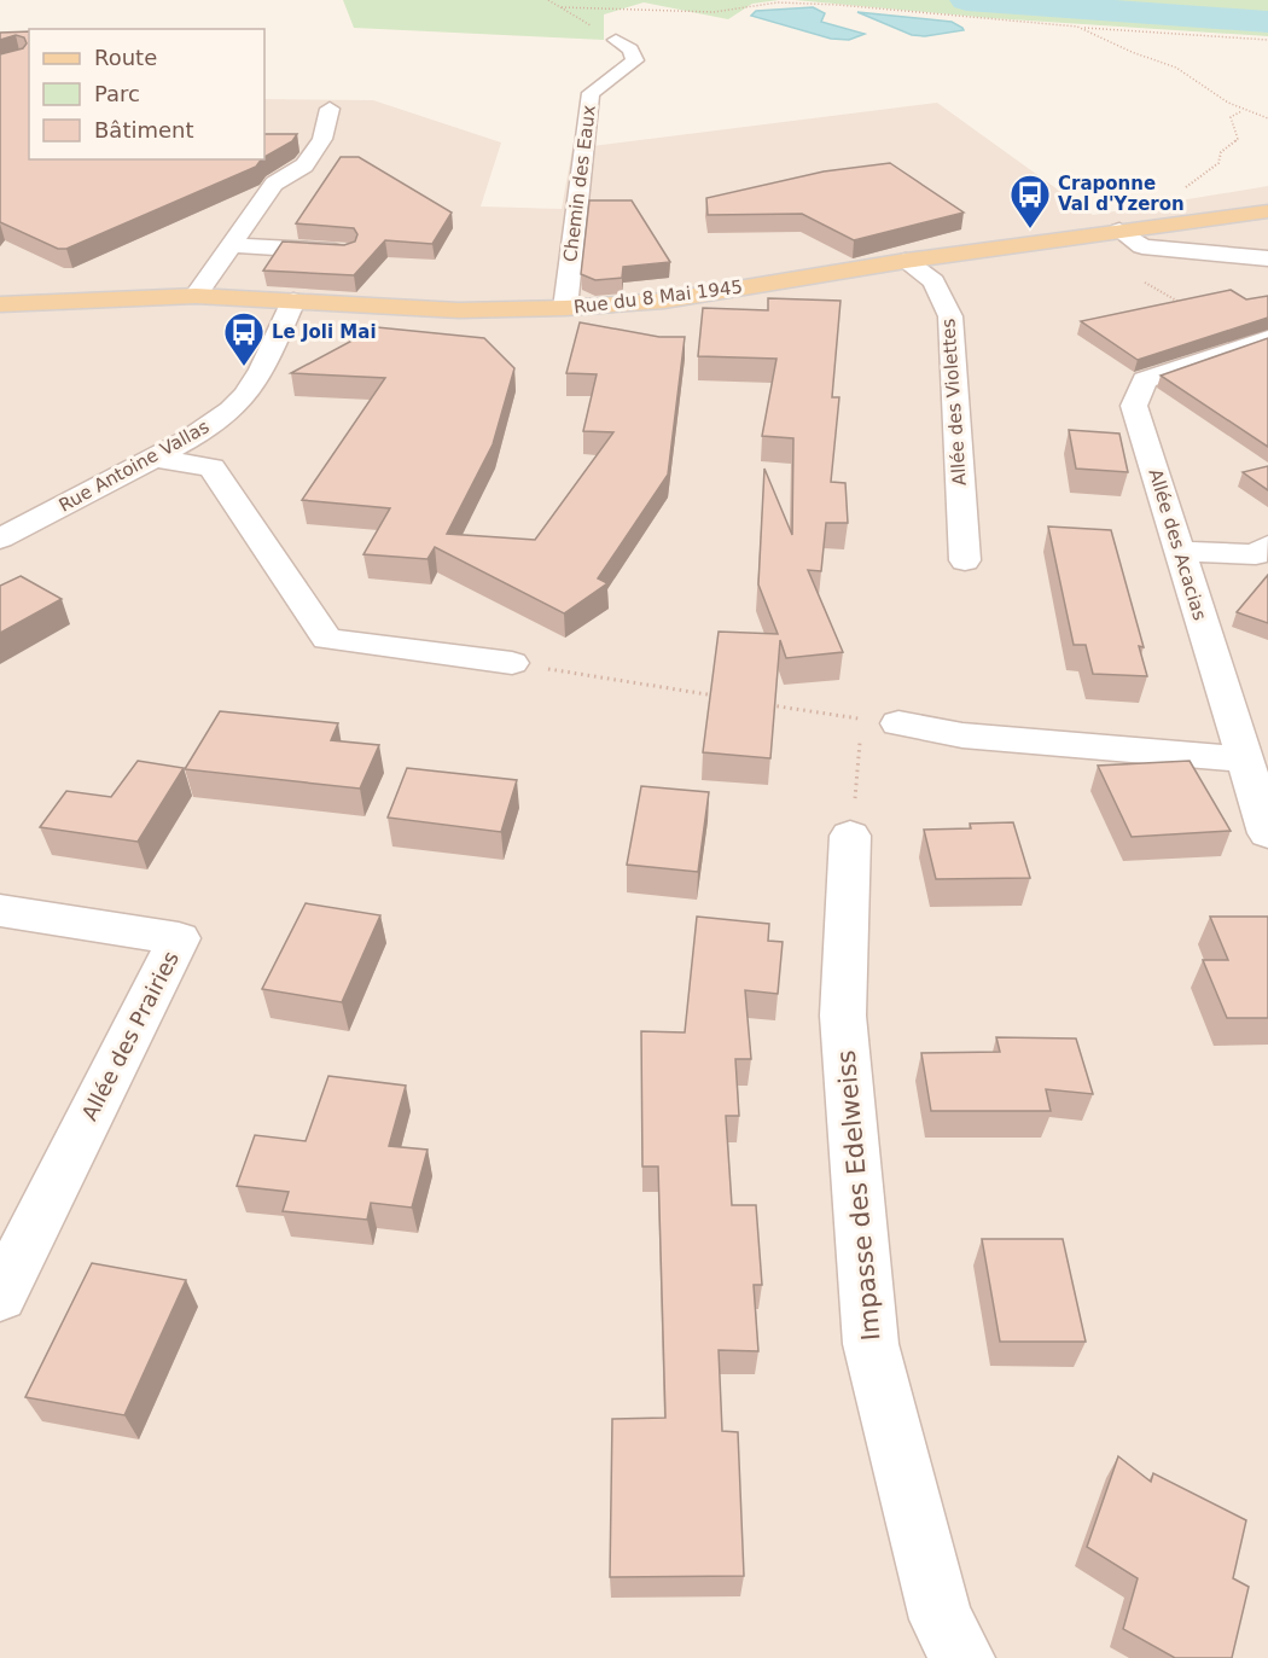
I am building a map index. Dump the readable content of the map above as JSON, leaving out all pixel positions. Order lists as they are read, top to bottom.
{
  "streets": {
    "main road": ["Rue du 8 Mai 1945"],
    "street": [
      "Chemin des Eaux",
      "Allée des Violettes",
      "Rue Antoine Vallas",
      "Allée des Acacias",
      "Allée des Prairies",
      "Impasse des Edelweiss"
    ]
  },
  "crossings": [
    ["Chemin des Eaux", "Rue du 8 Mai 1945"],
    ["Rue du 8 Mai 1945", "Allée des Violettes"],
    ["Rue du 8 Mai 1945", "Rue Antoine Vallas"]
  ],
  "places": {
    "bus stop": ["Craponne Val d'Yzeron", "Le Joli Mai"]
  },
  "legend": ["Route", "Parc", "Bâtiment"]
}
